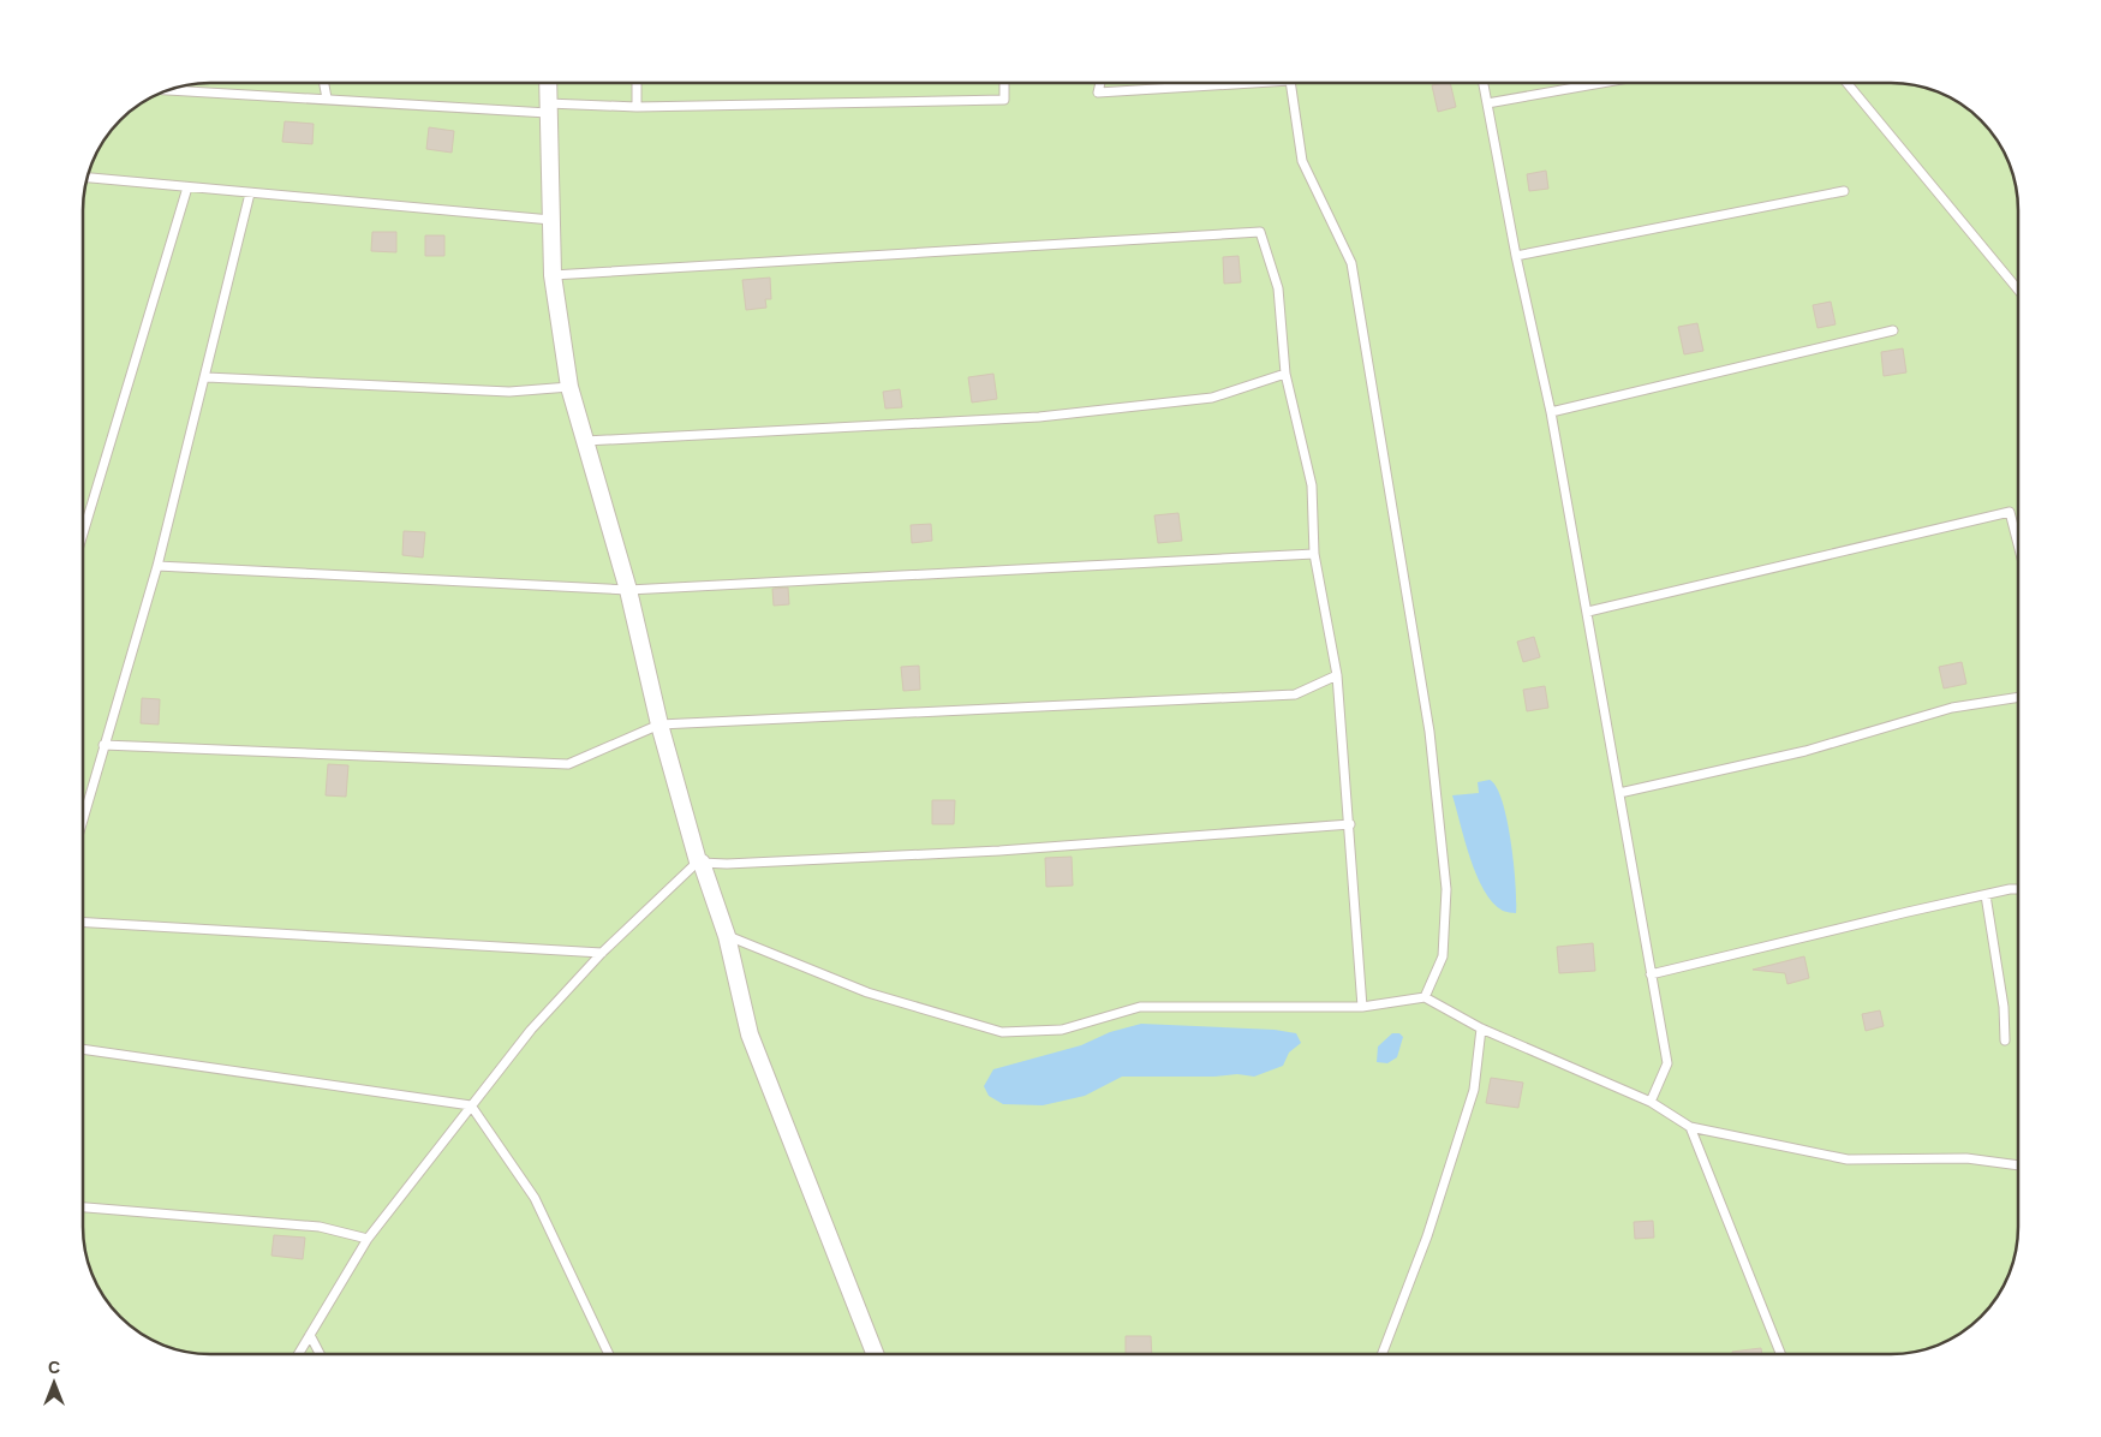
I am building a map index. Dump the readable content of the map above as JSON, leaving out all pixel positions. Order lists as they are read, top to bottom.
{
  "north": "top"
}
